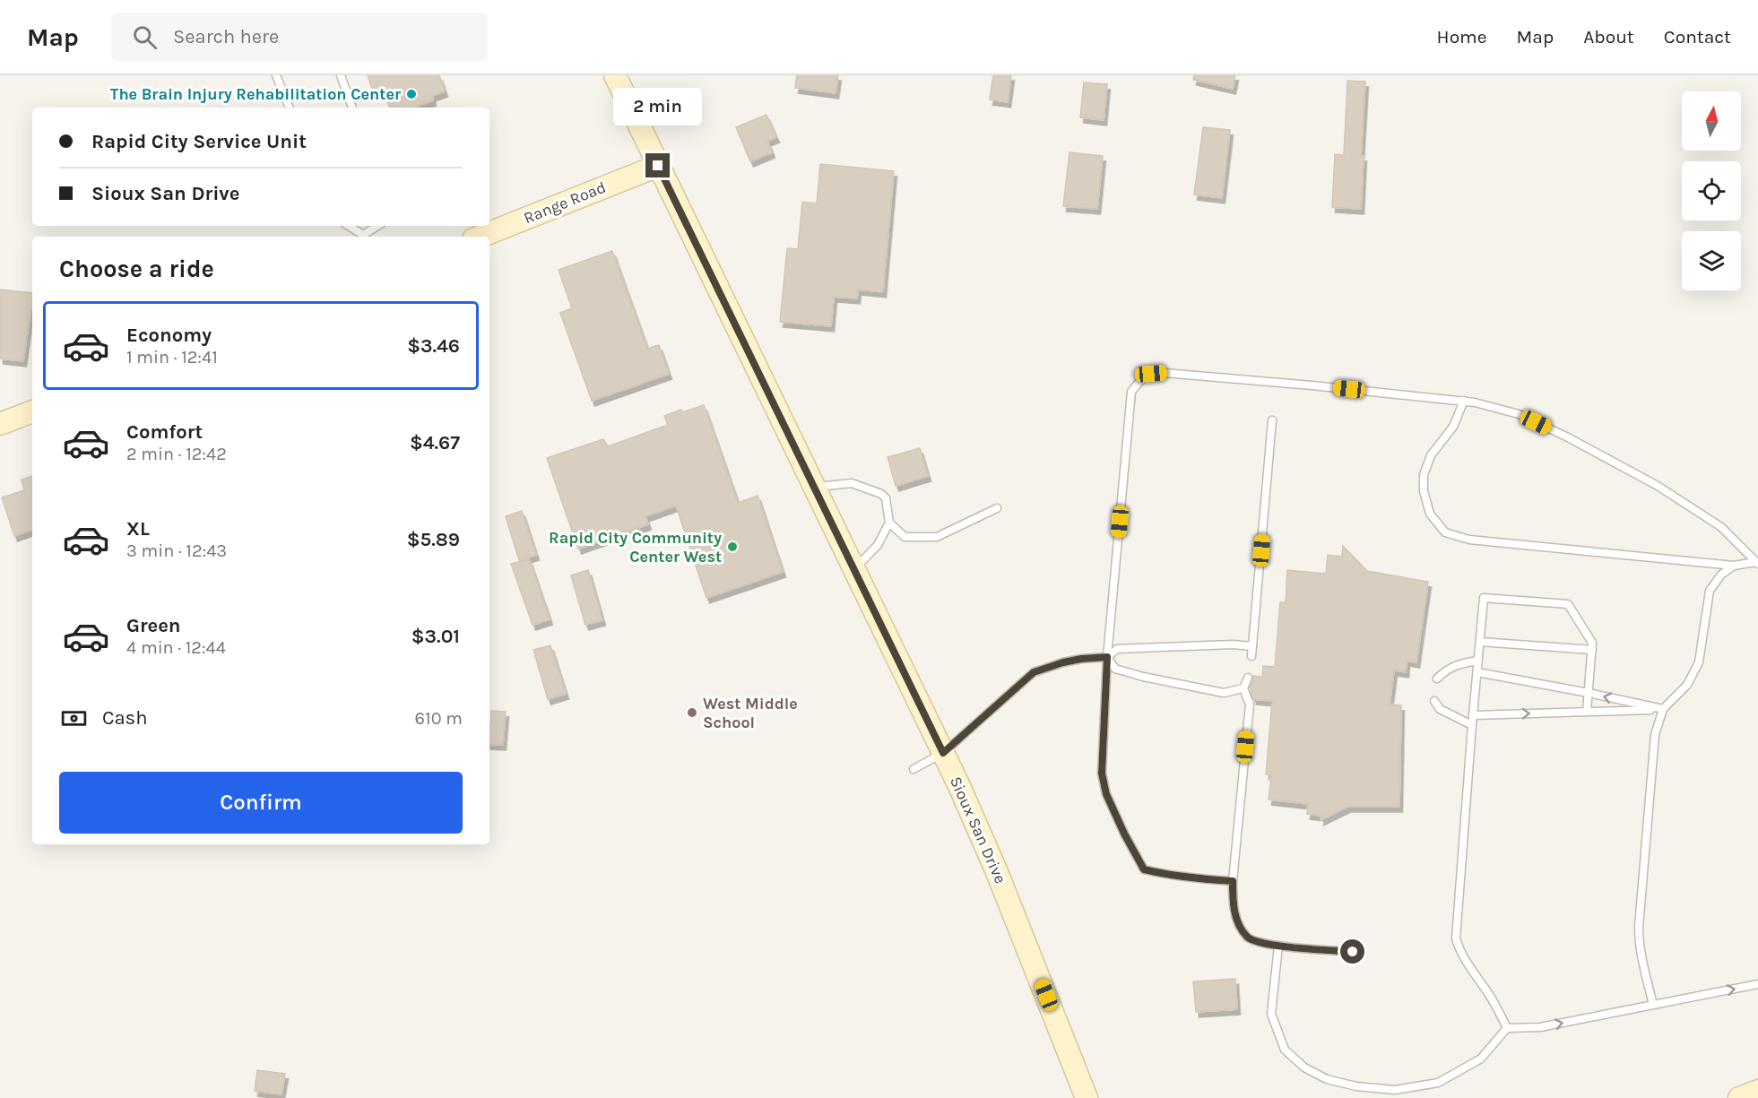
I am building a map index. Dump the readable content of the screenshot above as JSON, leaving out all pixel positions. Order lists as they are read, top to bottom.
{
  "streets": {
    "street": ["Range Road", "Sioux San Drive"]
  },
  "crossings": [
    ["Range Road", "Sioux San Drive"]
  ],
  "places": ["The Brain Injury Rehabilitation Center", "Rapid City Community Center West", "West Middle School"],
  "north": "top",
  "page": {
    "header": "Map",
    "search": "Search here",
    "nav": [
      "Home",
      "Map",
      "About",
      "Contact"
    ],
    "bubble": "2 min",
    "banner": ["Rapid City Service Unit", "Sioux San Drive"],
    "heading": "Choose a ride",
    "list": [
      {
        "name": "Economy",
        "note": "1 min · 12:41",
        "value": "$3.46"
      },
      {
        "name": "Comfort",
        "note": "2 min · 12:42",
        "value": "$4.67"
      },
      {
        "name": "XL",
        "note": "3 min · 12:43",
        "value": "$5.89"
      },
      {
        "name": "Green",
        "note": "4 min · 12:44",
        "value": "$3.01"
      }
    ],
    "pay": ["Cash", "610 m"],
    "buttons": "Confirm"
  }
}
